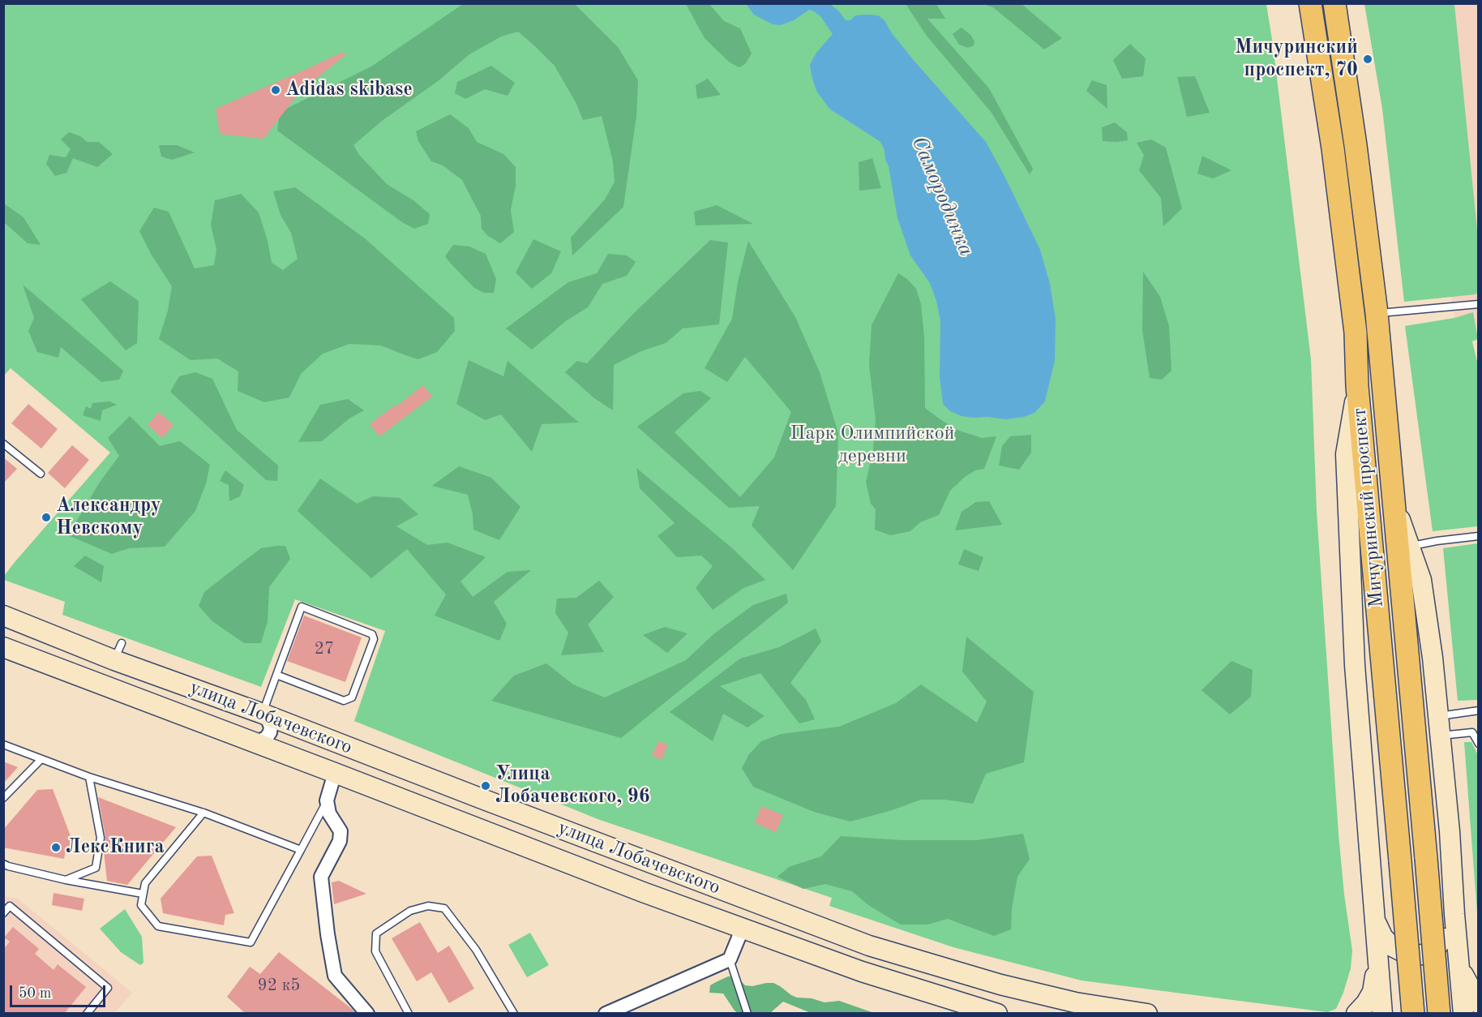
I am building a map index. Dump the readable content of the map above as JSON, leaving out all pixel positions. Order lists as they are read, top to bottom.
{
  "streets": {
    "main road": ["Мичуринский проспект", "улица Лобачевского"]
  },
  "water": ["Самородинка"],
  "parks": ["Парк Олимпийской деревни"],
  "places": [
    "Мичуринский проспект, 70",
    "Adidas skibase",
    "Александру Невскому",
    "Улица Лобачевского, 96",
    "ЛексКнига"
  ],
  "house_numbers": ["27", "92 к5"],
  "scale_bar": "50 m"
}
